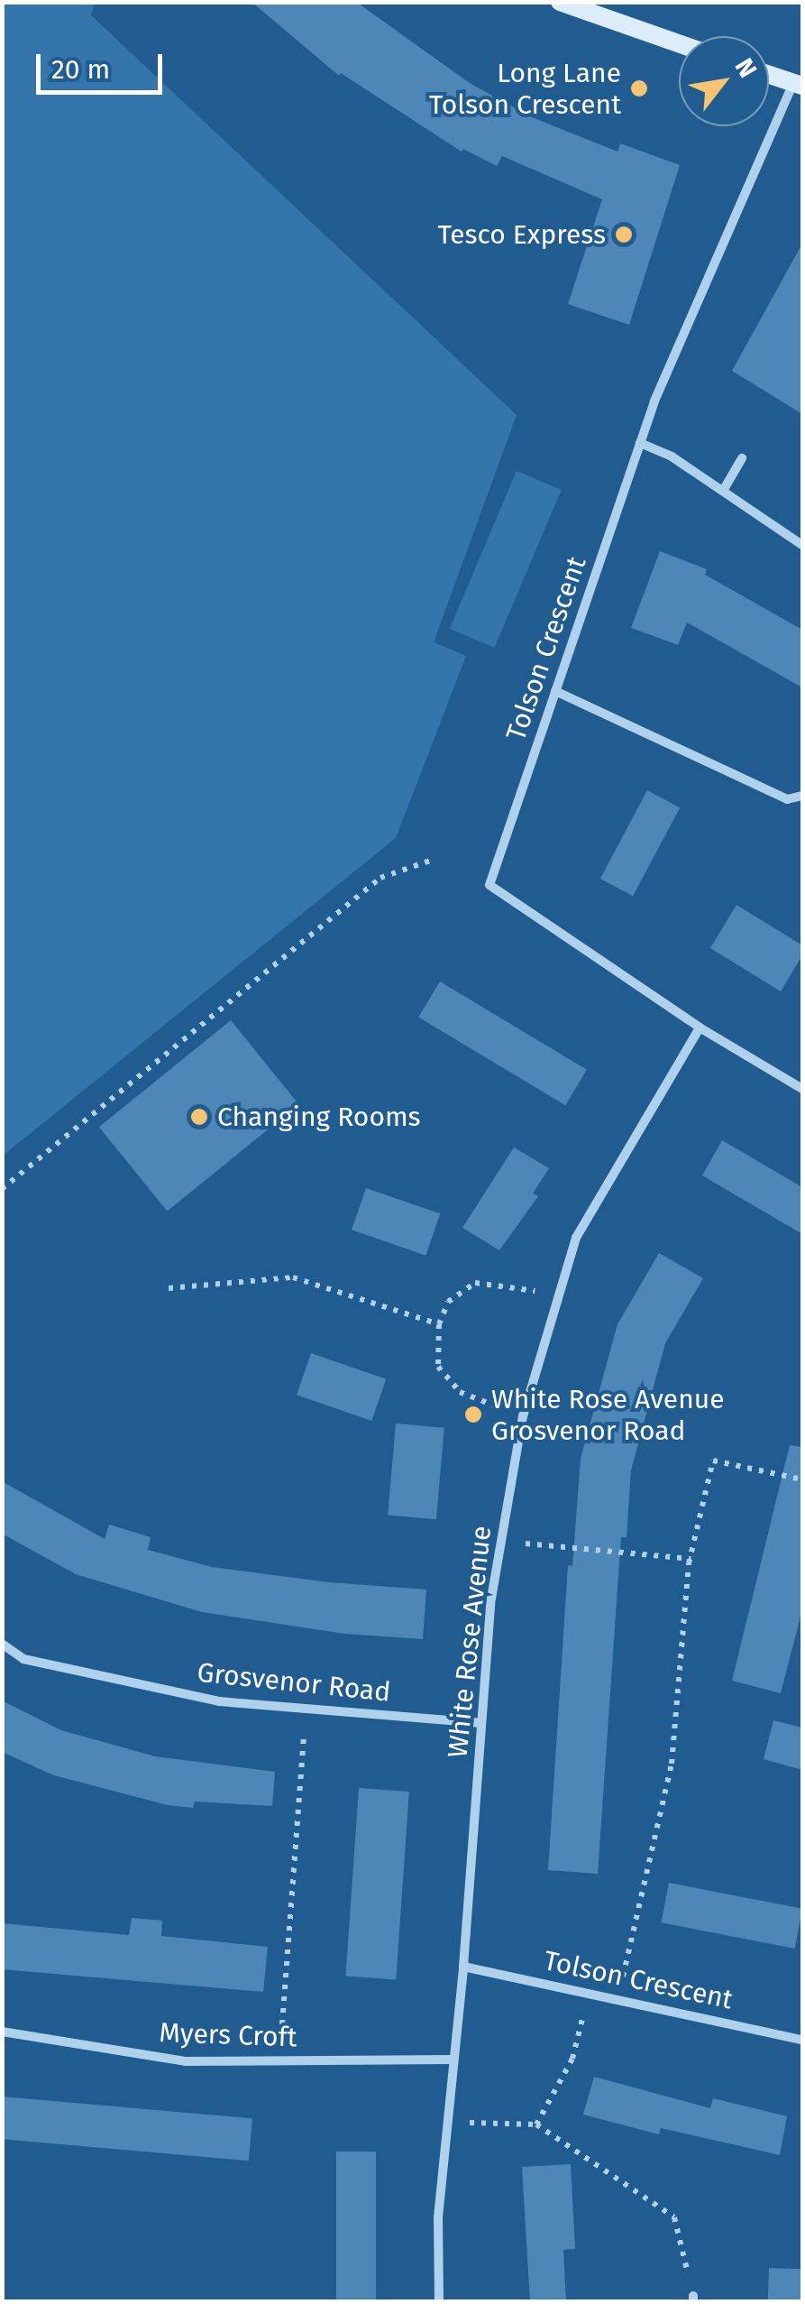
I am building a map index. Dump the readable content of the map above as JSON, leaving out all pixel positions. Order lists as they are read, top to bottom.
{
  "streets": {
    "street": [
      "Tolson Crescent",
      "White Rose Avenue",
      "Grosvenor Road",
      "Myers Croft"
    ]
  },
  "crossings": [
    ["Tolson Crescent", "White Rose Avenue"],
    ["White Rose Avenue", "Grosvenor Road"],
    ["White Rose Avenue", "Myers Croft"]
  ],
  "places": [
    "Long Lane Tolson Crescent",
    "Tesco Express",
    "Changing Rooms",
    "White Rose Avenue Grosvenor Road"
  ],
  "scale_bar": "20 m",
  "north": "top right"
}
